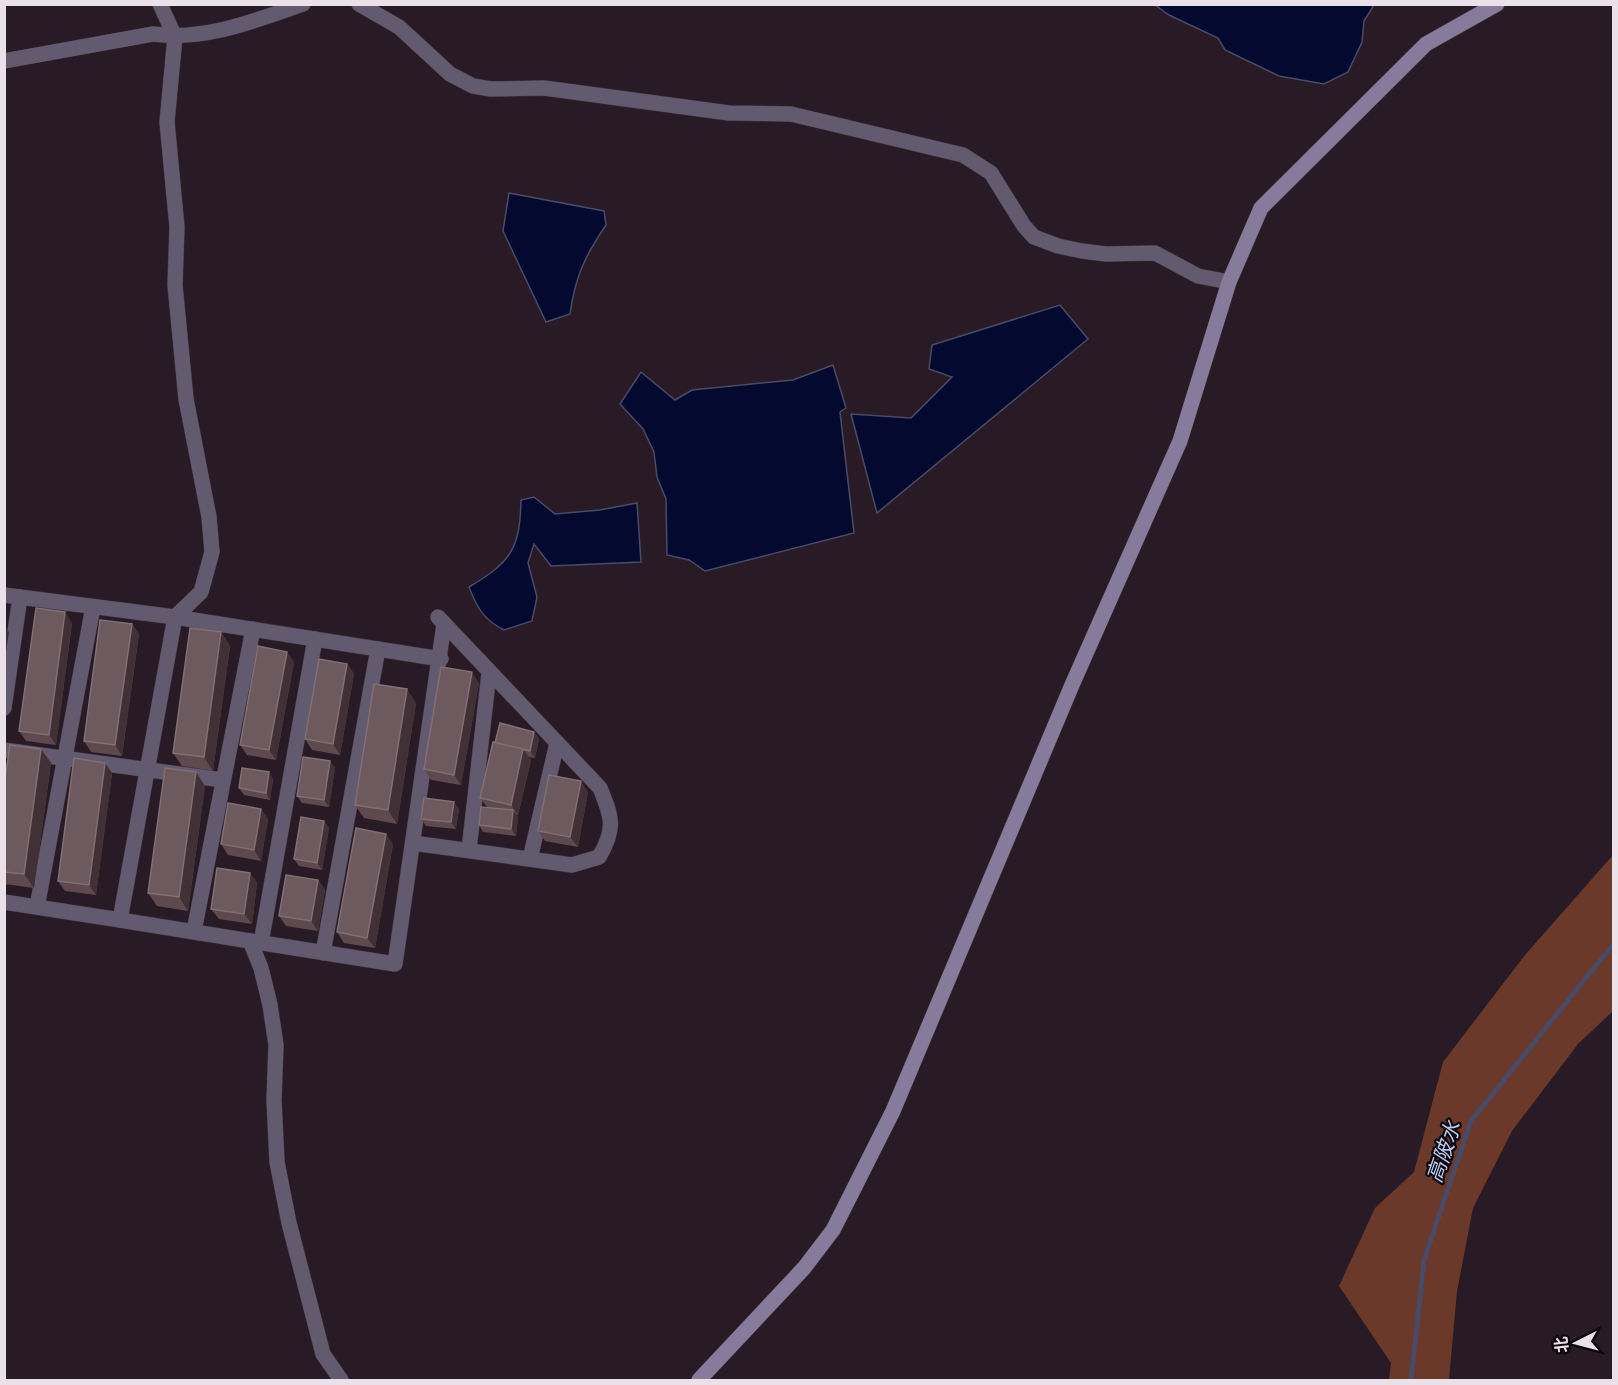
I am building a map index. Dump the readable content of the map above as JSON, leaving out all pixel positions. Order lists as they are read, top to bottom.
{
  "water": ["高陂水"],
  "north": "left"
}
